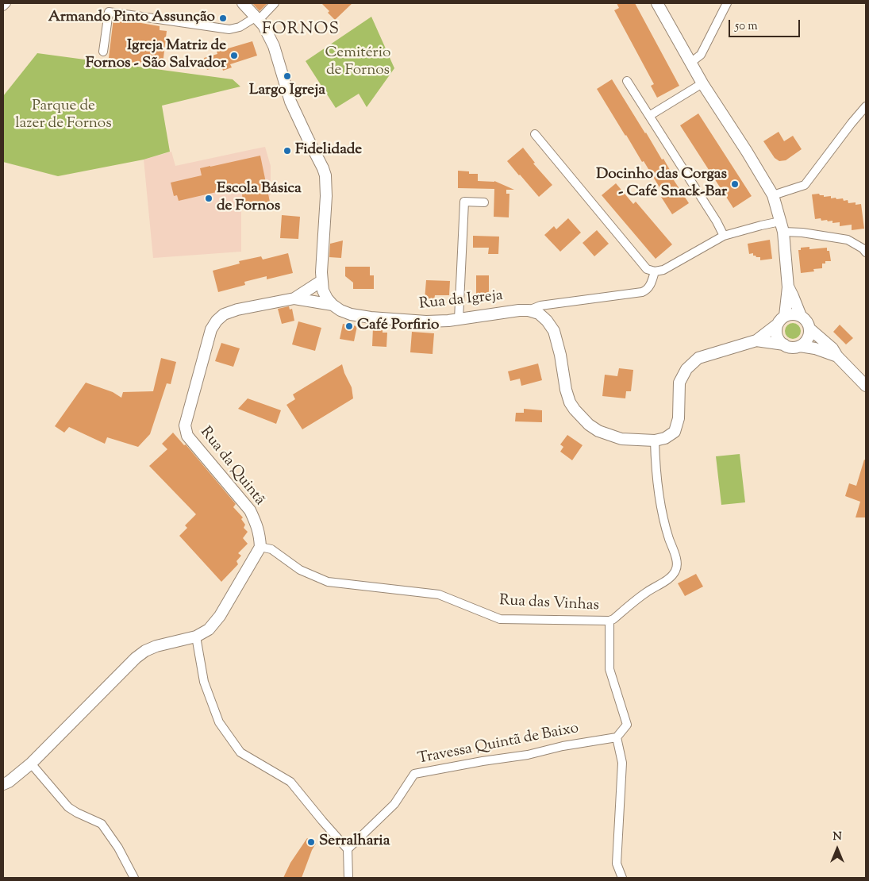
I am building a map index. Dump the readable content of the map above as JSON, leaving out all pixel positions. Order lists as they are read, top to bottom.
{
  "streets": {
    "main road": ["Rua da Igreja", "Rua da Quintã"],
    "street": ["Rua das Vinhas", "Travessa Quintã de Baixo"]
  },
  "crossings": [
    ["Rua da Igreja", "Rua da Quintã"],
    ["Rua da Quintã", "Rua das Vinhas"]
  ],
  "districts": ["FORNOS"],
  "parks": ["Cemitério de Fornos", "Parque de lazer de Fornos"],
  "places": [
    "Armando Pinto Assunção",
    "Igreja Matriz de Fornos - São Salvador",
    "Largo Igreja",
    "Fidelidade",
    "Docinho das Corgas - Café Snack-Bar",
    "Escola Básica de Fornos",
    "Café Porfirio",
    "Serralharia"
  ],
  "scale_bar": "50 m",
  "north": "top"
}
